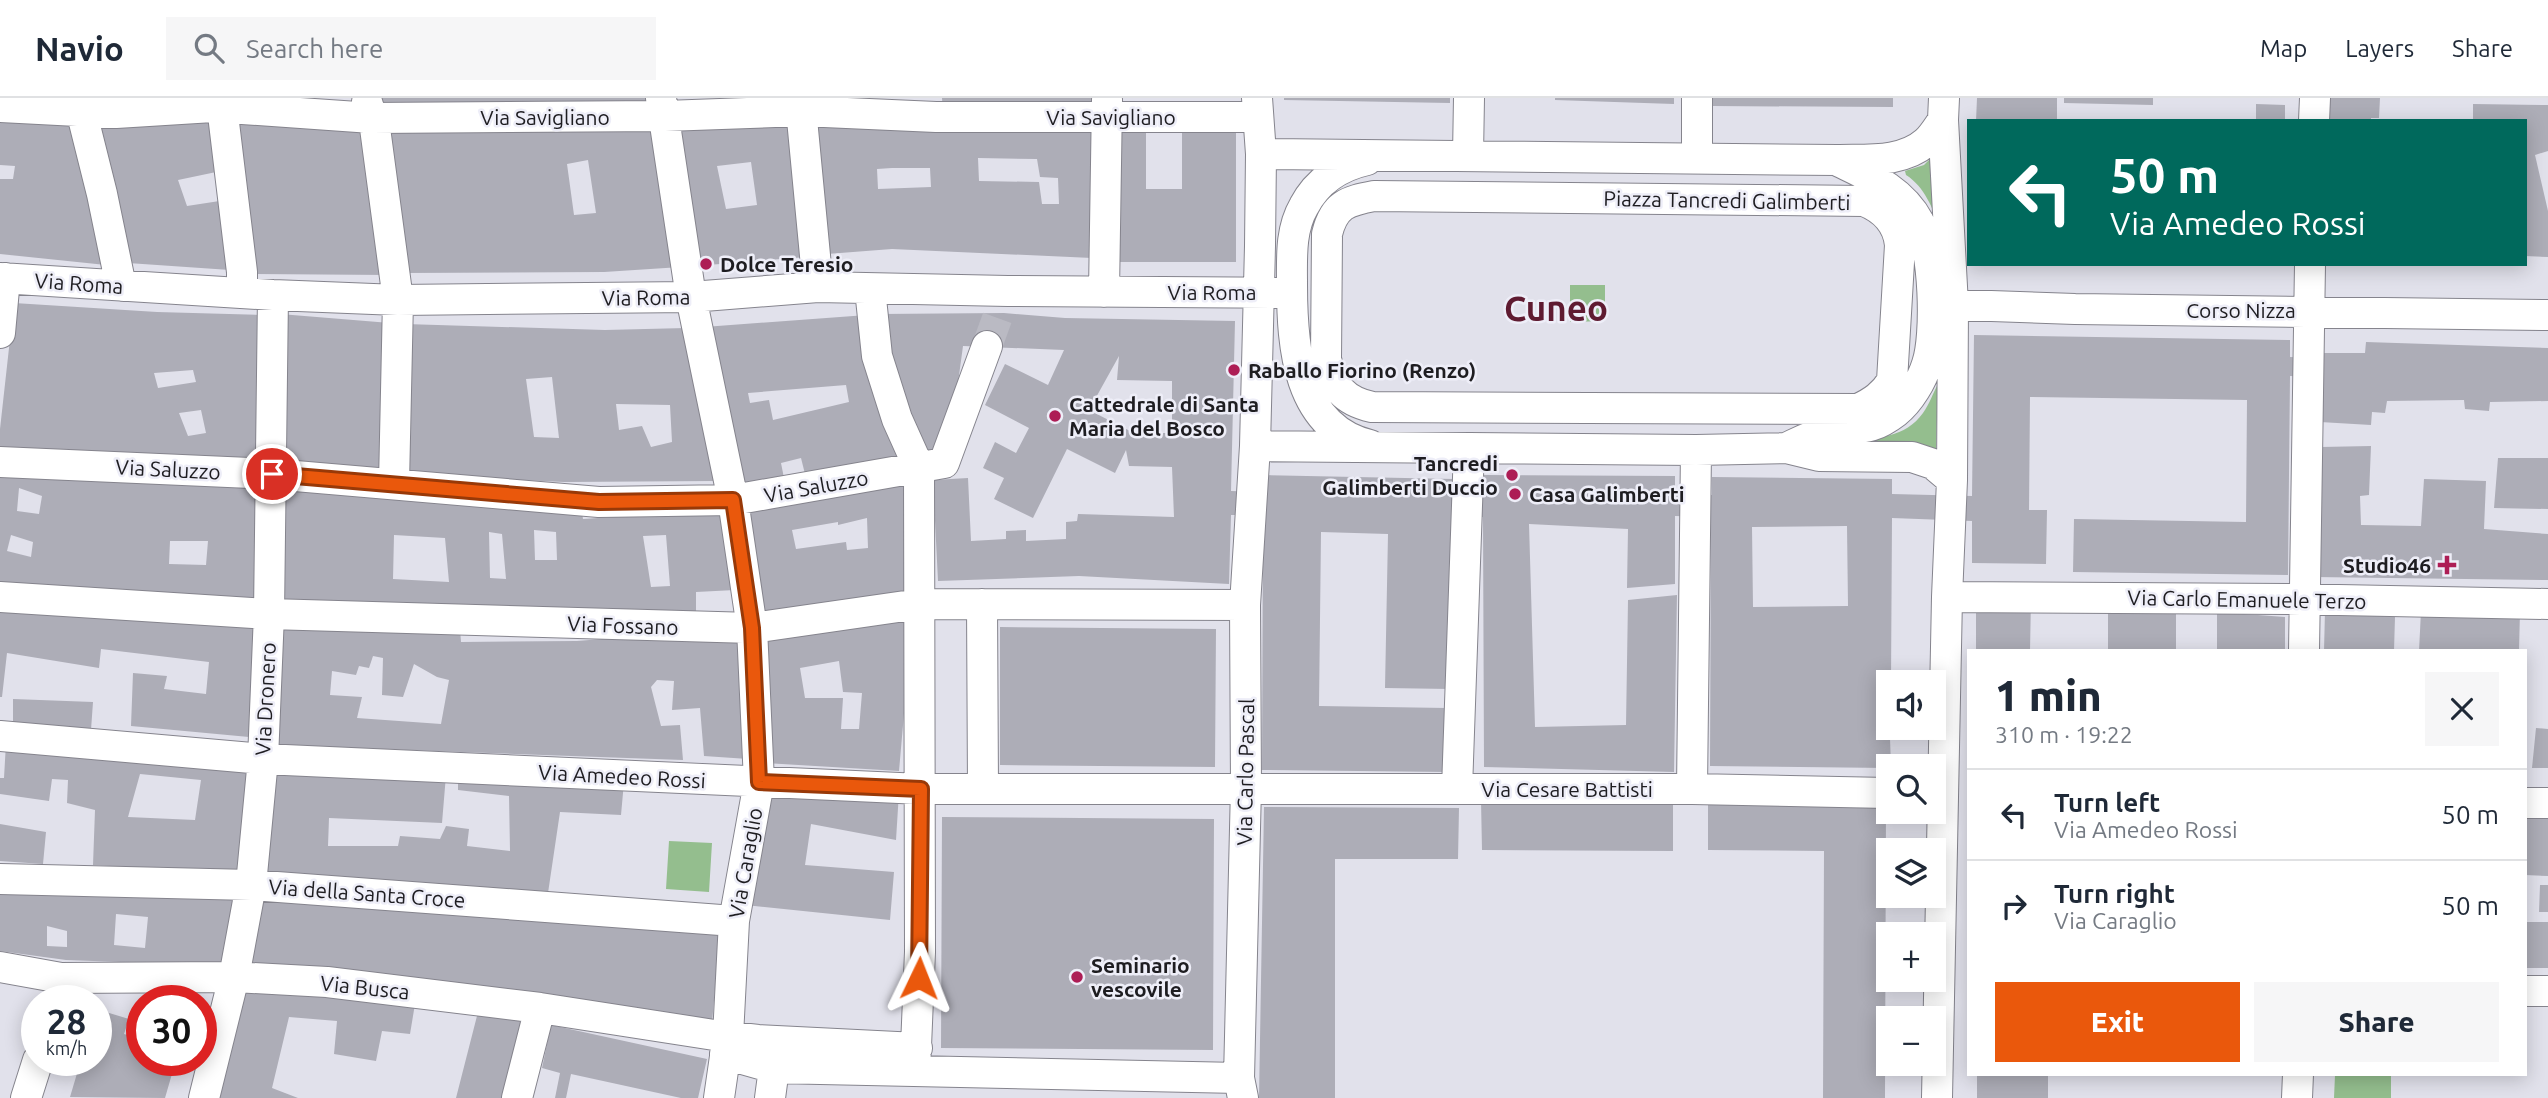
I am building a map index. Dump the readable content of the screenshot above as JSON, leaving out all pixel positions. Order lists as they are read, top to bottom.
{
  "streets": {
    "street": [
      "Via Savigliano",
      "Piazza Tancredi Galimberti",
      "Via Roma",
      "Corso Nizza",
      "Via Saluzzo",
      "Via Carlo Emanuele Terzo",
      "Via Fossano",
      "Via Dronero",
      "Via Carlo Pascal",
      "Via Amedeo Rossi",
      "Via Cesare Battisti",
      "Via Caraglio",
      "Via della Santa Croce",
      "Via Busca"
    ]
  },
  "crossings": [
    ["Via Savigliano", "Via Caraglio"],
    ["Piazza Tancredi Galimberti", "Via Roma"],
    ["Piazza Tancredi Galimberti", "Corso Nizza"],
    ["Piazza Tancredi Galimberti", "Via Carlo Pascal"],
    ["Via Roma", "Via Dronero"],
    ["Via Roma", "Via Caraglio"],
    ["Via Saluzzo", "Via Dronero"],
    ["Via Saluzzo", "Via Caraglio"],
    ["Via Fossano", "Via Dronero"],
    ["Via Fossano", "Via Carlo Pascal"],
    ["Via Fossano", "Via Caraglio"],
    ["Via Dronero", "Via Amedeo Rossi"],
    ["Via Dronero", "Via della Santa Croce"],
    ["Via Dronero", "Via Busca"],
    ["Via Carlo Pascal", "Via Amedeo Rossi"],
    ["Via Carlo Pascal", "Via Cesare Battisti"],
    ["Via Amedeo Rossi", "Via Cesare Battisti"],
    ["Via Amedeo Rossi", "Via Caraglio"],
    ["Via Caraglio", "Via della Santa Croce"],
    ["Via Caraglio", "Via Busca"]
  ],
  "districts": ["Cuneo"],
  "places": {
    "other": [
      "Dolce Teresio",
      "Raballo Fiorino (Renzo)",
      "Cattedrale di Santa Maria del Bosco",
      "Tancredi Galimberti Duccio",
      "Casa Galimberti",
      "Seminario vescovile"
    ],
    "health": ["Studio46"]
  },
  "page": {
    "header": "Navio",
    "search": "Search here",
    "nav": ["Map", "Layers", "Share"],
    "turn": ["50 m", "Via Amedeo Rossi"],
    "heading": ["1 min", "310 m · 19:22"],
    "map_buttons": ["+", "−"],
    "list": [
      {
        "name": "Turn left",
        "note": "Via Amedeo Rossi",
        "value": "50 m"
      },
      {
        "name": "Turn right",
        "note": "Via Caraglio",
        "value": "50 m"
      }
    ],
    "buttons": ["Exit", "Share"],
    "speed": "28 km/h",
    "limit": "30"
  }
}
